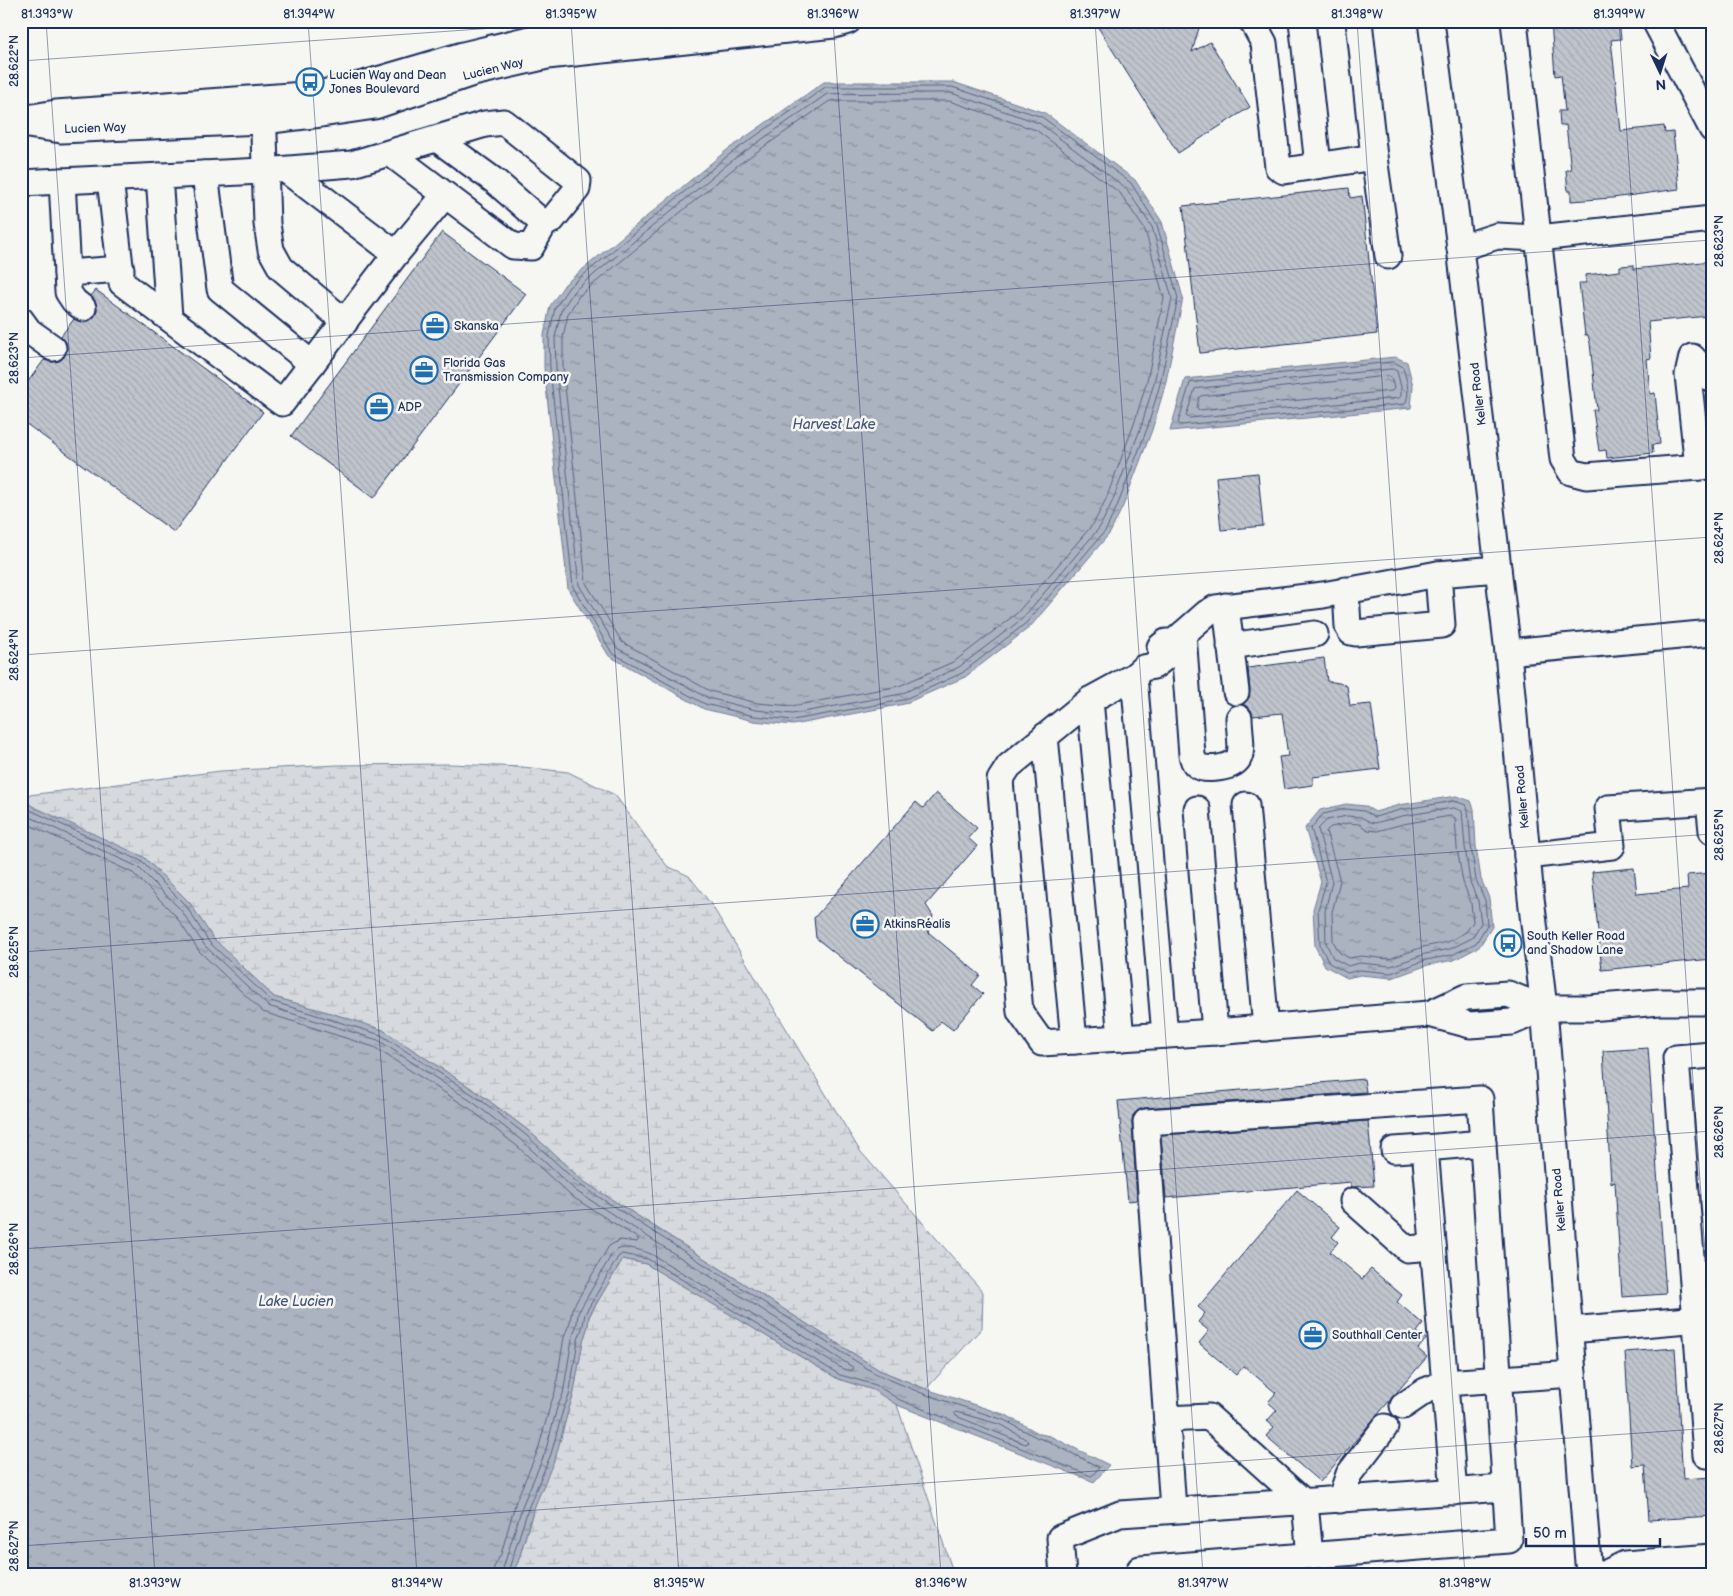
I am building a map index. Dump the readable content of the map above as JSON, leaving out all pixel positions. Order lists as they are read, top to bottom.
{
  "streets": {
    "street": ["Lucien Way", "Keller Road"]
  },
  "water": ["Harvest Lake", "Lake Lucien"],
  "places": {
    "bus stop": ["Lucien Way and Dean Jones Boulevard", "South Keller Road and Shadow Lane"],
    "office": [
      "Skanska",
      "Florida Gas Transmission Company",
      "ADP",
      "AtkinsRéalis",
      "Southhall Center"
    ]
  },
  "scale_bar": "50 m",
  "north": "bottom",
  "coordinates": [
    "81.393°W",
    "81.394°W",
    "81.395°W",
    "81.396°W",
    "81.397°W",
    "81.398°W",
    "81.399°W",
    "28.622°N",
    "28.623°N",
    "28.624°N",
    "28.625°N",
    "28.626°N",
    "28.627°N"
  ]
}
